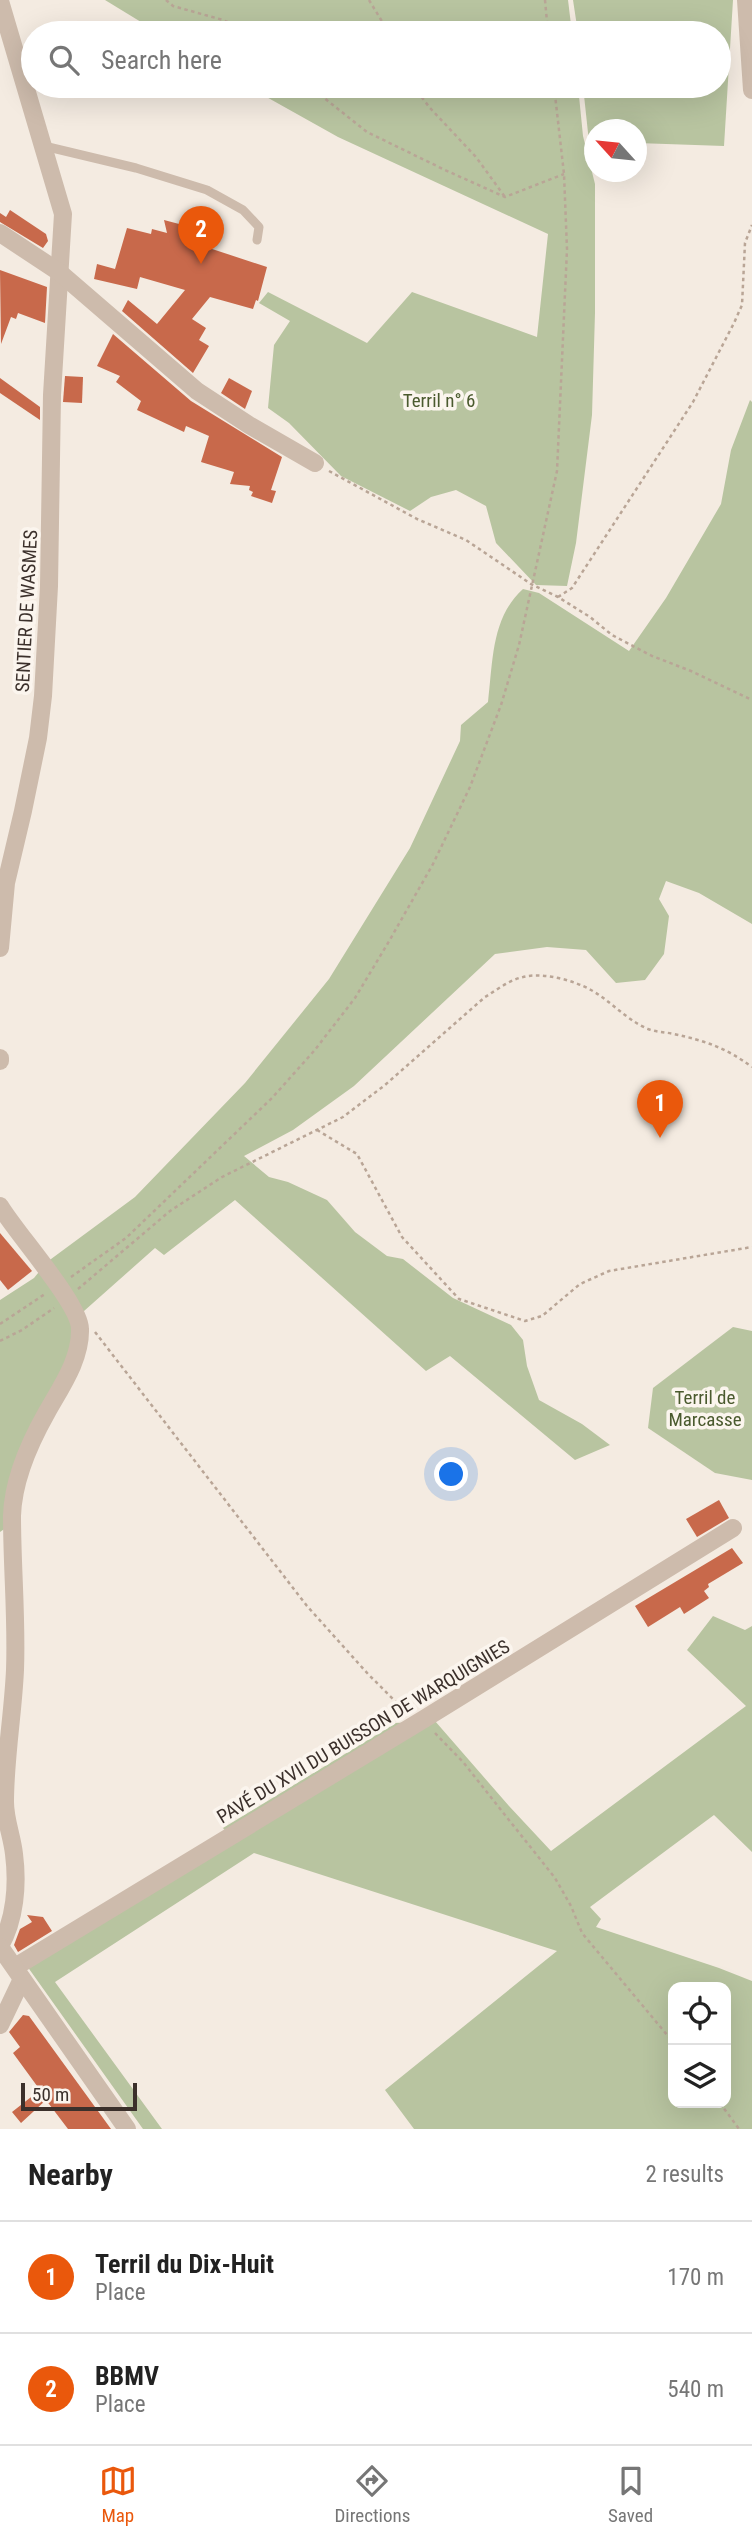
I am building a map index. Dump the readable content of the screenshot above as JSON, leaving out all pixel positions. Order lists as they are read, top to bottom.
{
  "streets": {
    "street": ["SENTIER DE WASMES", "PAVÉ DU XVII DU BUISSON DE WARQUIGNIES"]
  },
  "parks": ["Terril n° 6", "Terril de Marcasse"],
  "scale_bar": "50 m",
  "north": "top left",
  "page": {
    "search": "Search here",
    "pins": ["2", "1"],
    "scale": "50 m",
    "heading": ["Nearby", "2 results"],
    "list": [
      {
        "mark": "1",
        "name": "Terril du Dix-Huit",
        "note": "Place",
        "value": "170 m"
      },
      {
        "mark": "2",
        "name": "BBMV",
        "note": "Place",
        "value": "540 m"
      }
    ],
    "nav": ["Map", "Directions", "Saved"]
  }
}
